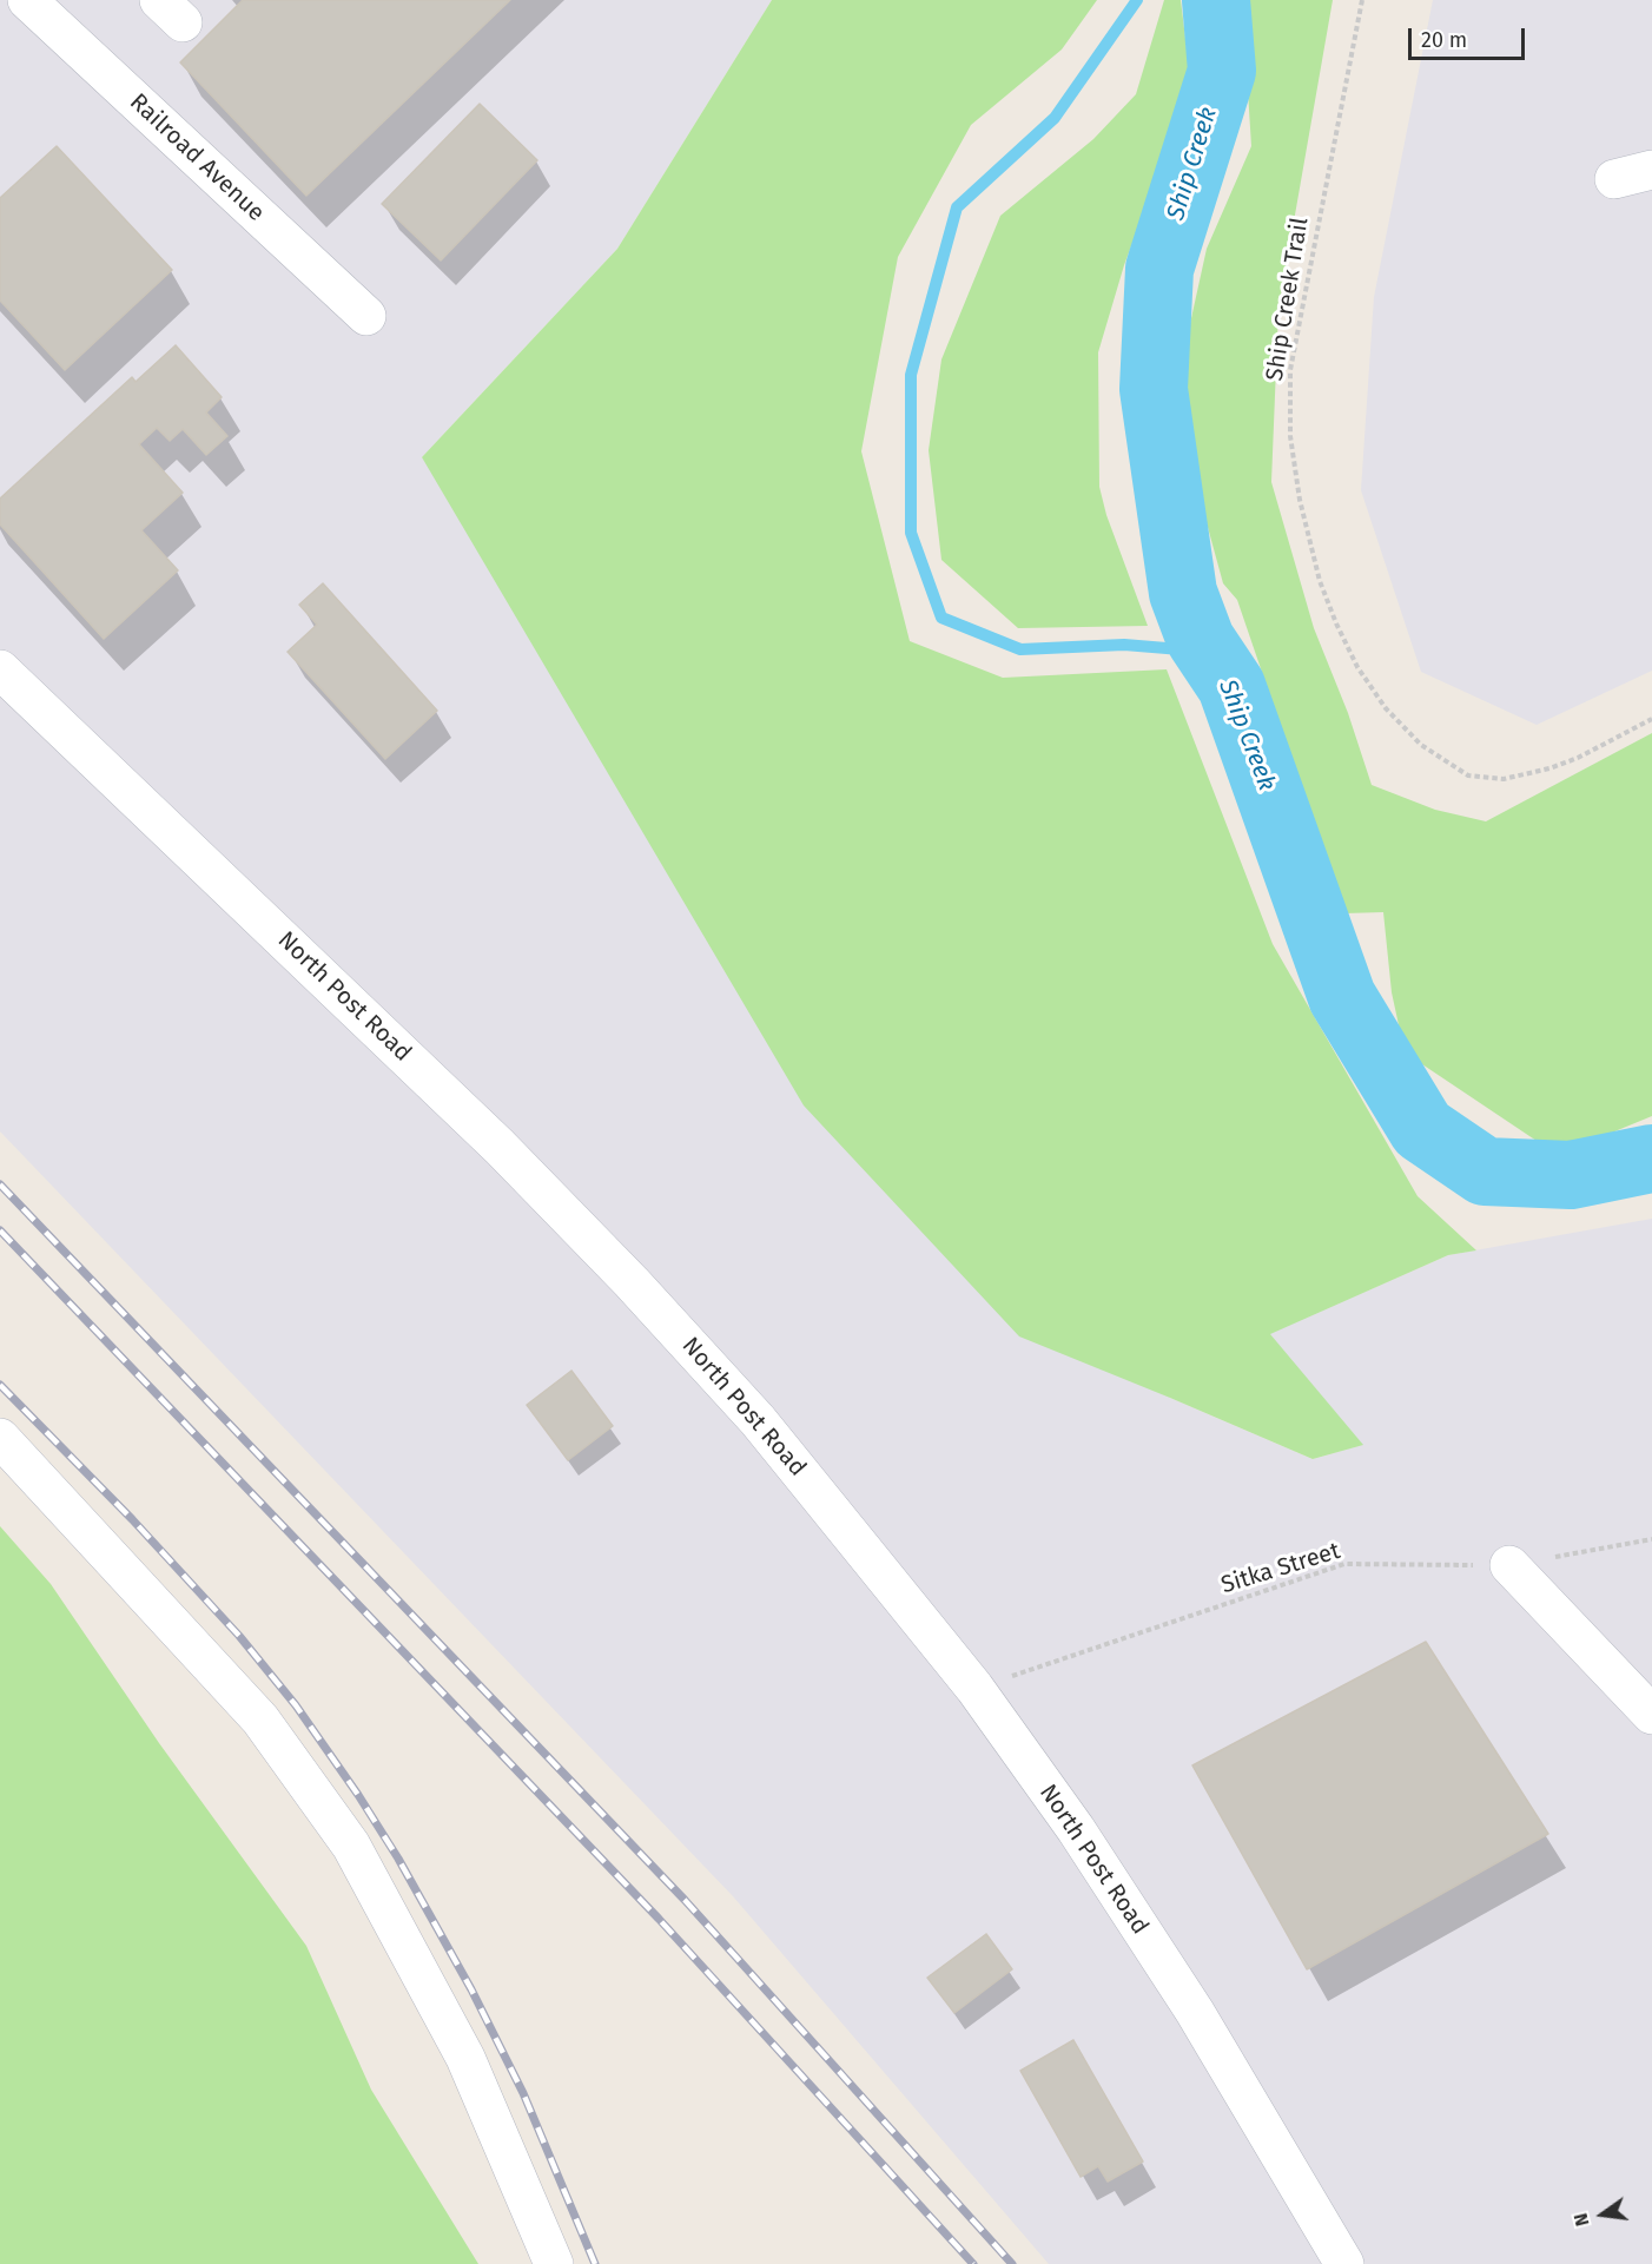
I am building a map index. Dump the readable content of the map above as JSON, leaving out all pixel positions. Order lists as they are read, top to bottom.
{
  "streets": {
    "street": ["Railroad Avenue", "North Post Road"],
    "path": ["Ship Creek Trail", "Sitka Street"]
  },
  "crossings": [
    ["North Post Road", "Sitka Street"]
  ],
  "water": ["Ship Creek"],
  "scale_bar": "20 m",
  "north": "left"
}
